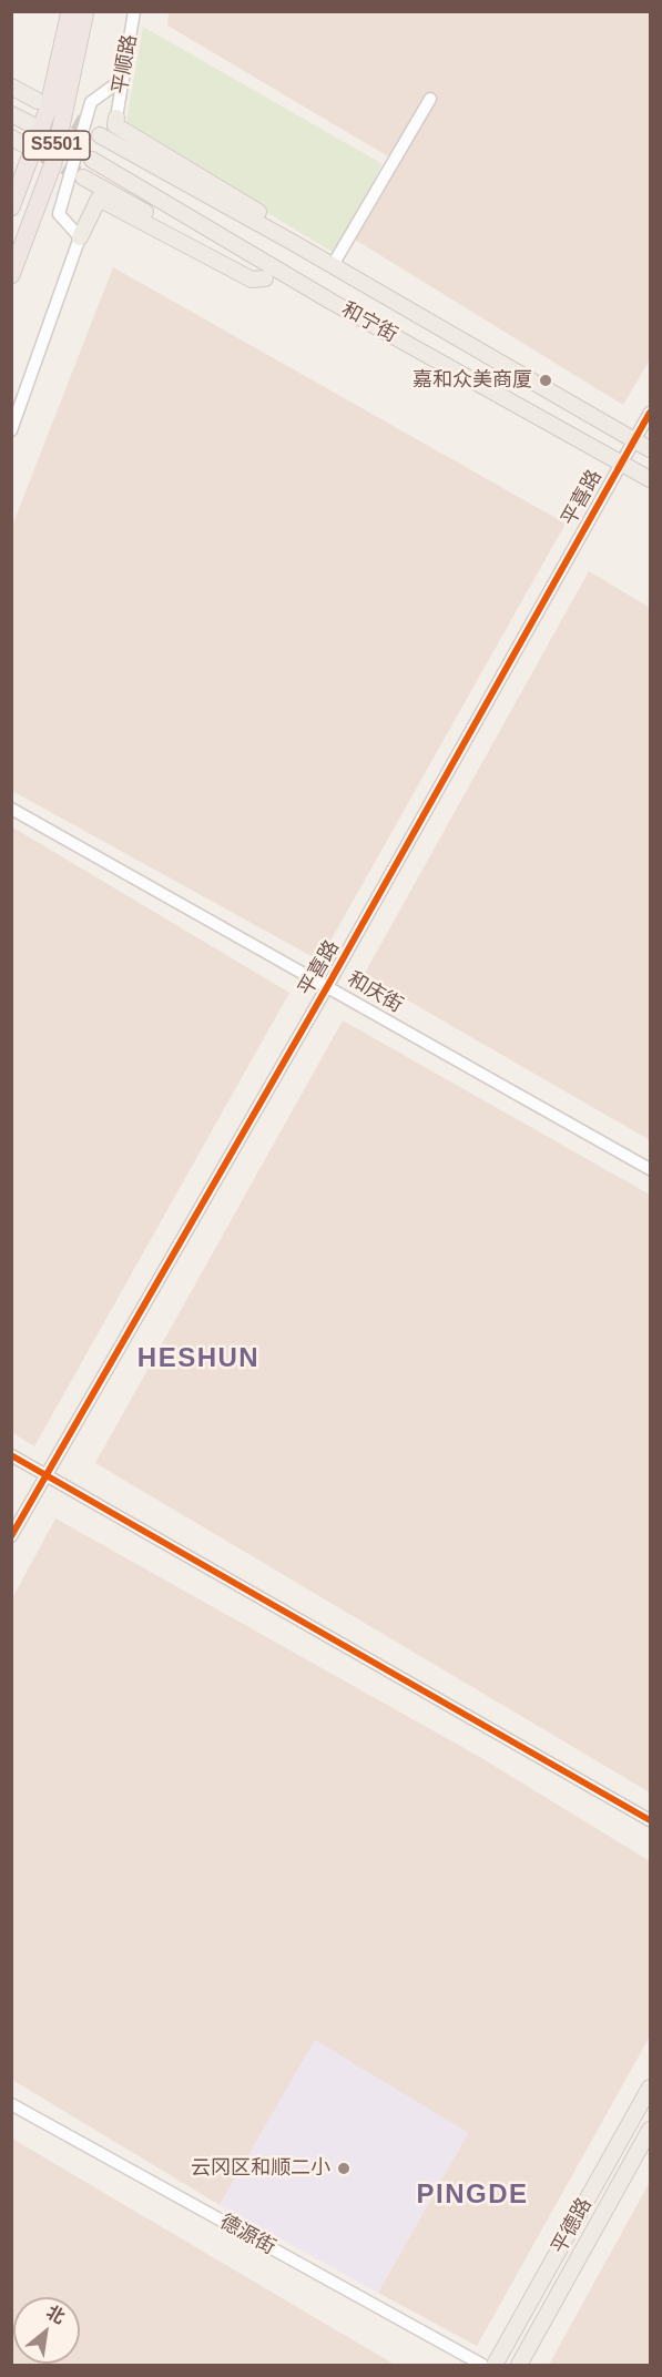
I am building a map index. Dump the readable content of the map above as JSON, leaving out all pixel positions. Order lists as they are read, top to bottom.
{
  "streets": {
    "highway": ["S5501"],
    "main road": ["和宁街", "平德路"],
    "street": [
      "平顺路",
      "平喜路",
      "和庆街",
      "德源街"
    ]
  },
  "crossings": [
    ["和宁街", "平喜路"],
    ["平喜路", "和庆街"]
  ],
  "districts": ["HESHUN", "PINGDE"],
  "places": ["嘉和众美商厦", "云冈区和顺二小"],
  "north": "top right"
}
